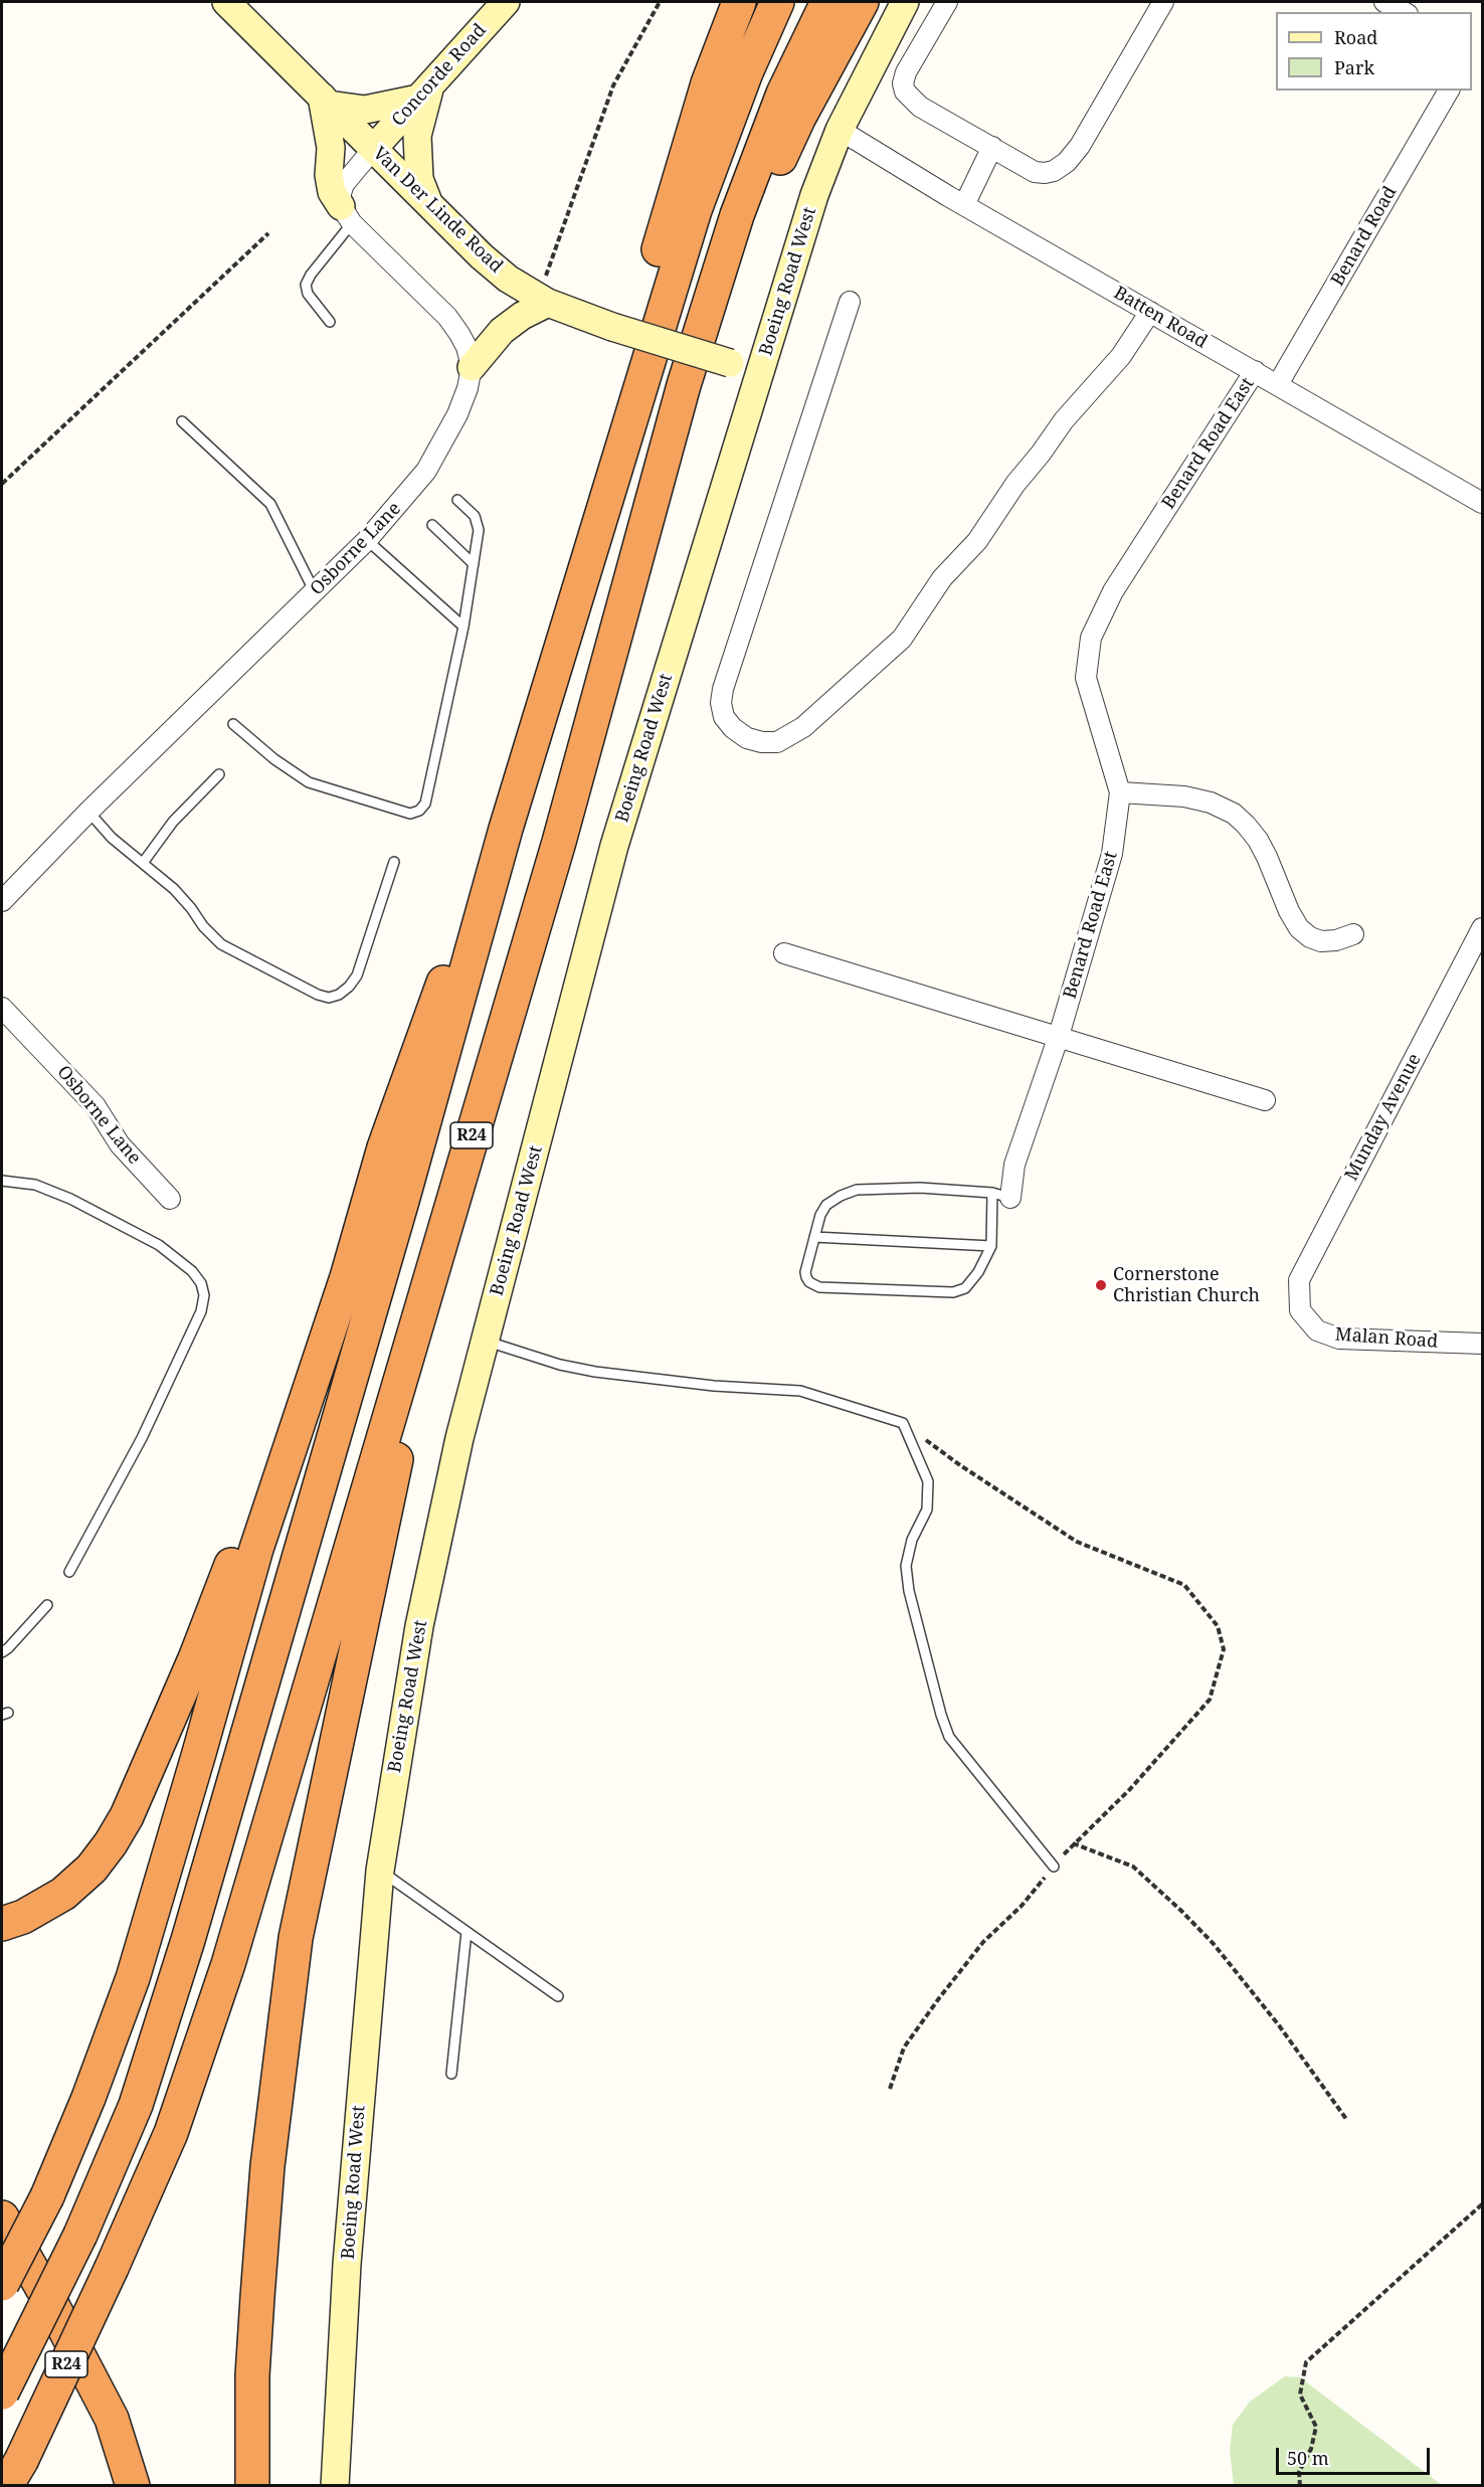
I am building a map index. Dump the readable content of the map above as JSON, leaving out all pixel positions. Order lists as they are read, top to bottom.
{
  "streets": {
    "highway": ["R24"],
    "main road": ["Concorde Road", "Van Der Linde Road", "Boeing Road West"],
    "street": [
      "Benard Road",
      "Batten Road",
      "Benard Road East",
      "Osborne Lane",
      "Munday Avenue",
      "Malan Road"
    ]
  },
  "crossings": [
    ["Concorde Road", "Van Der Linde Road"],
    ["Van Der Linde Road", "Boeing Road West"],
    ["Benard Road", "Batten Road"],
    ["Boeing Road West", "Batten Road"],
    ["Batten Road", "Benard Road East"],
    ["Munday Avenue", "Malan Road"]
  ],
  "places": ["Cornerstone Christian Church"],
  "legend": ["Road", "Park"],
  "scale_bar": "50 m"
}
